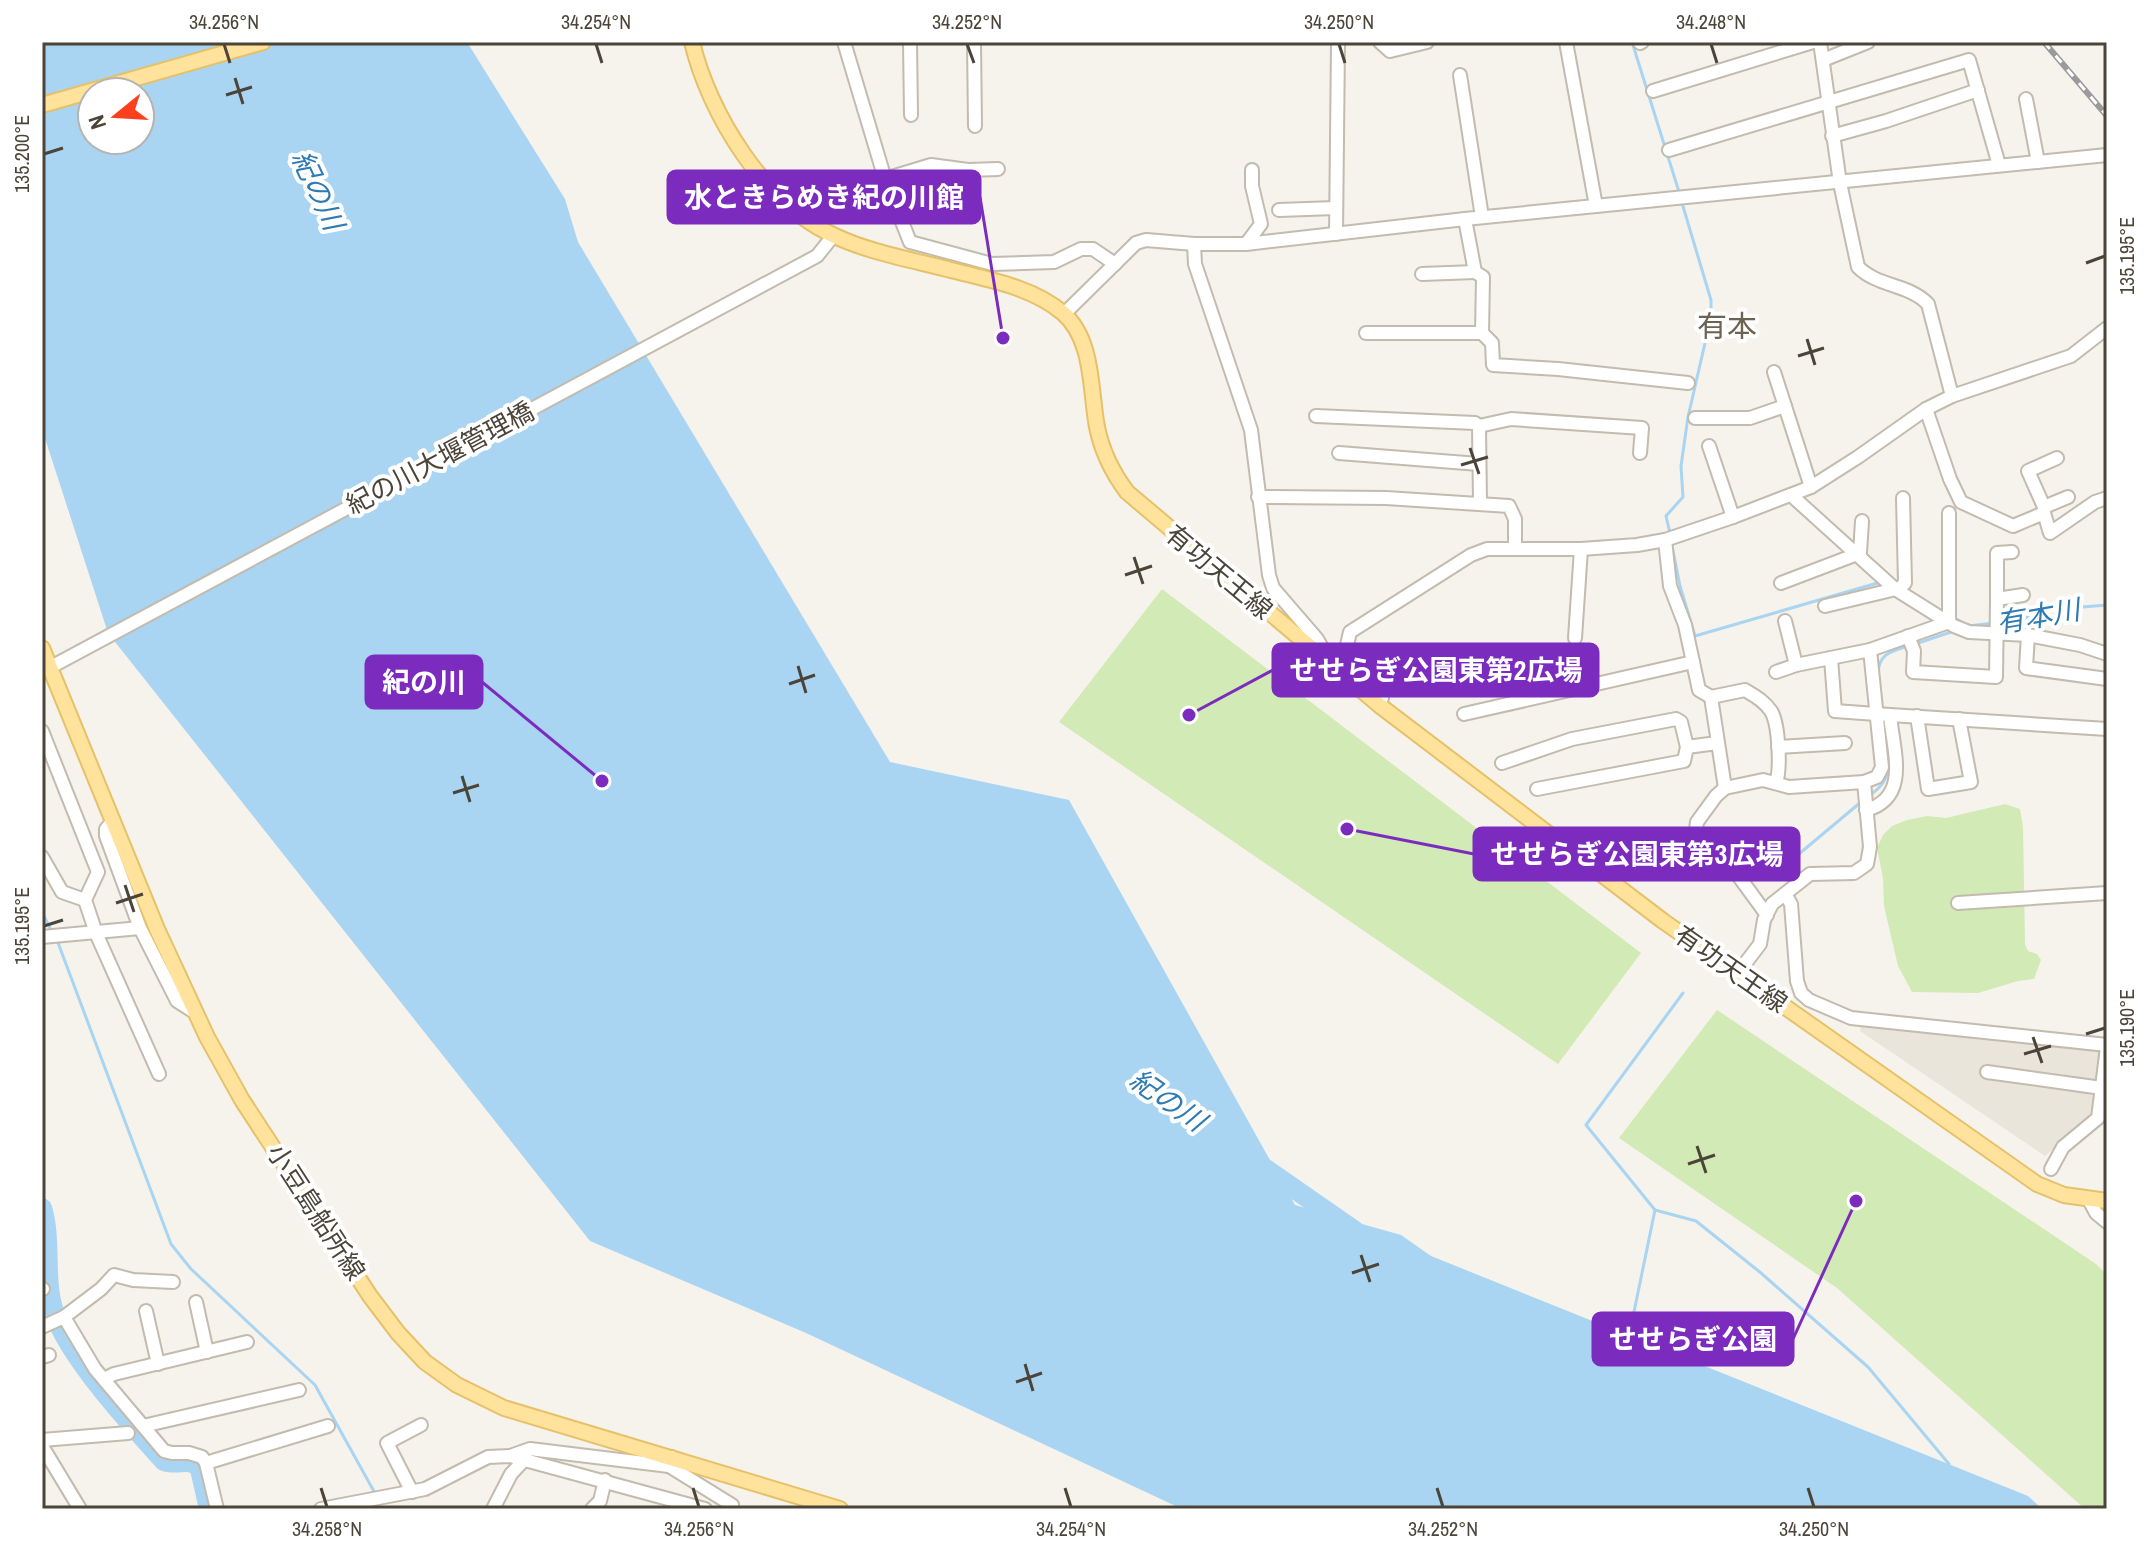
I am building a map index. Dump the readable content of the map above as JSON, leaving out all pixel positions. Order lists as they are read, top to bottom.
{
  "streets": {
    "main road": ["有功天王線", "小豆島船所線"],
    "street": ["紀の川大堰管理橋"]
  },
  "crossings": [
    ["紀の川大堰管理橋", "有功天王線"],
    ["紀の川大堰管理橋", "小豆島船所線"]
  ],
  "districts": ["有本"],
  "water": ["紀の川", "有本川"],
  "places": [
    "水ときらめき紀の川館",
    "せせらぎ公園東第2広場",
    "紀の川",
    "せせらぎ公園東第3広場",
    "せせらぎ公園"
  ],
  "north": "left",
  "coordinates": [
    "34.256°N",
    "34.254°N",
    "34.252°N",
    "34.250°N",
    "34.248°N",
    "135.200°E",
    "135.195°E",
    "135.190°E",
    "34.258°N"
  ]
}
